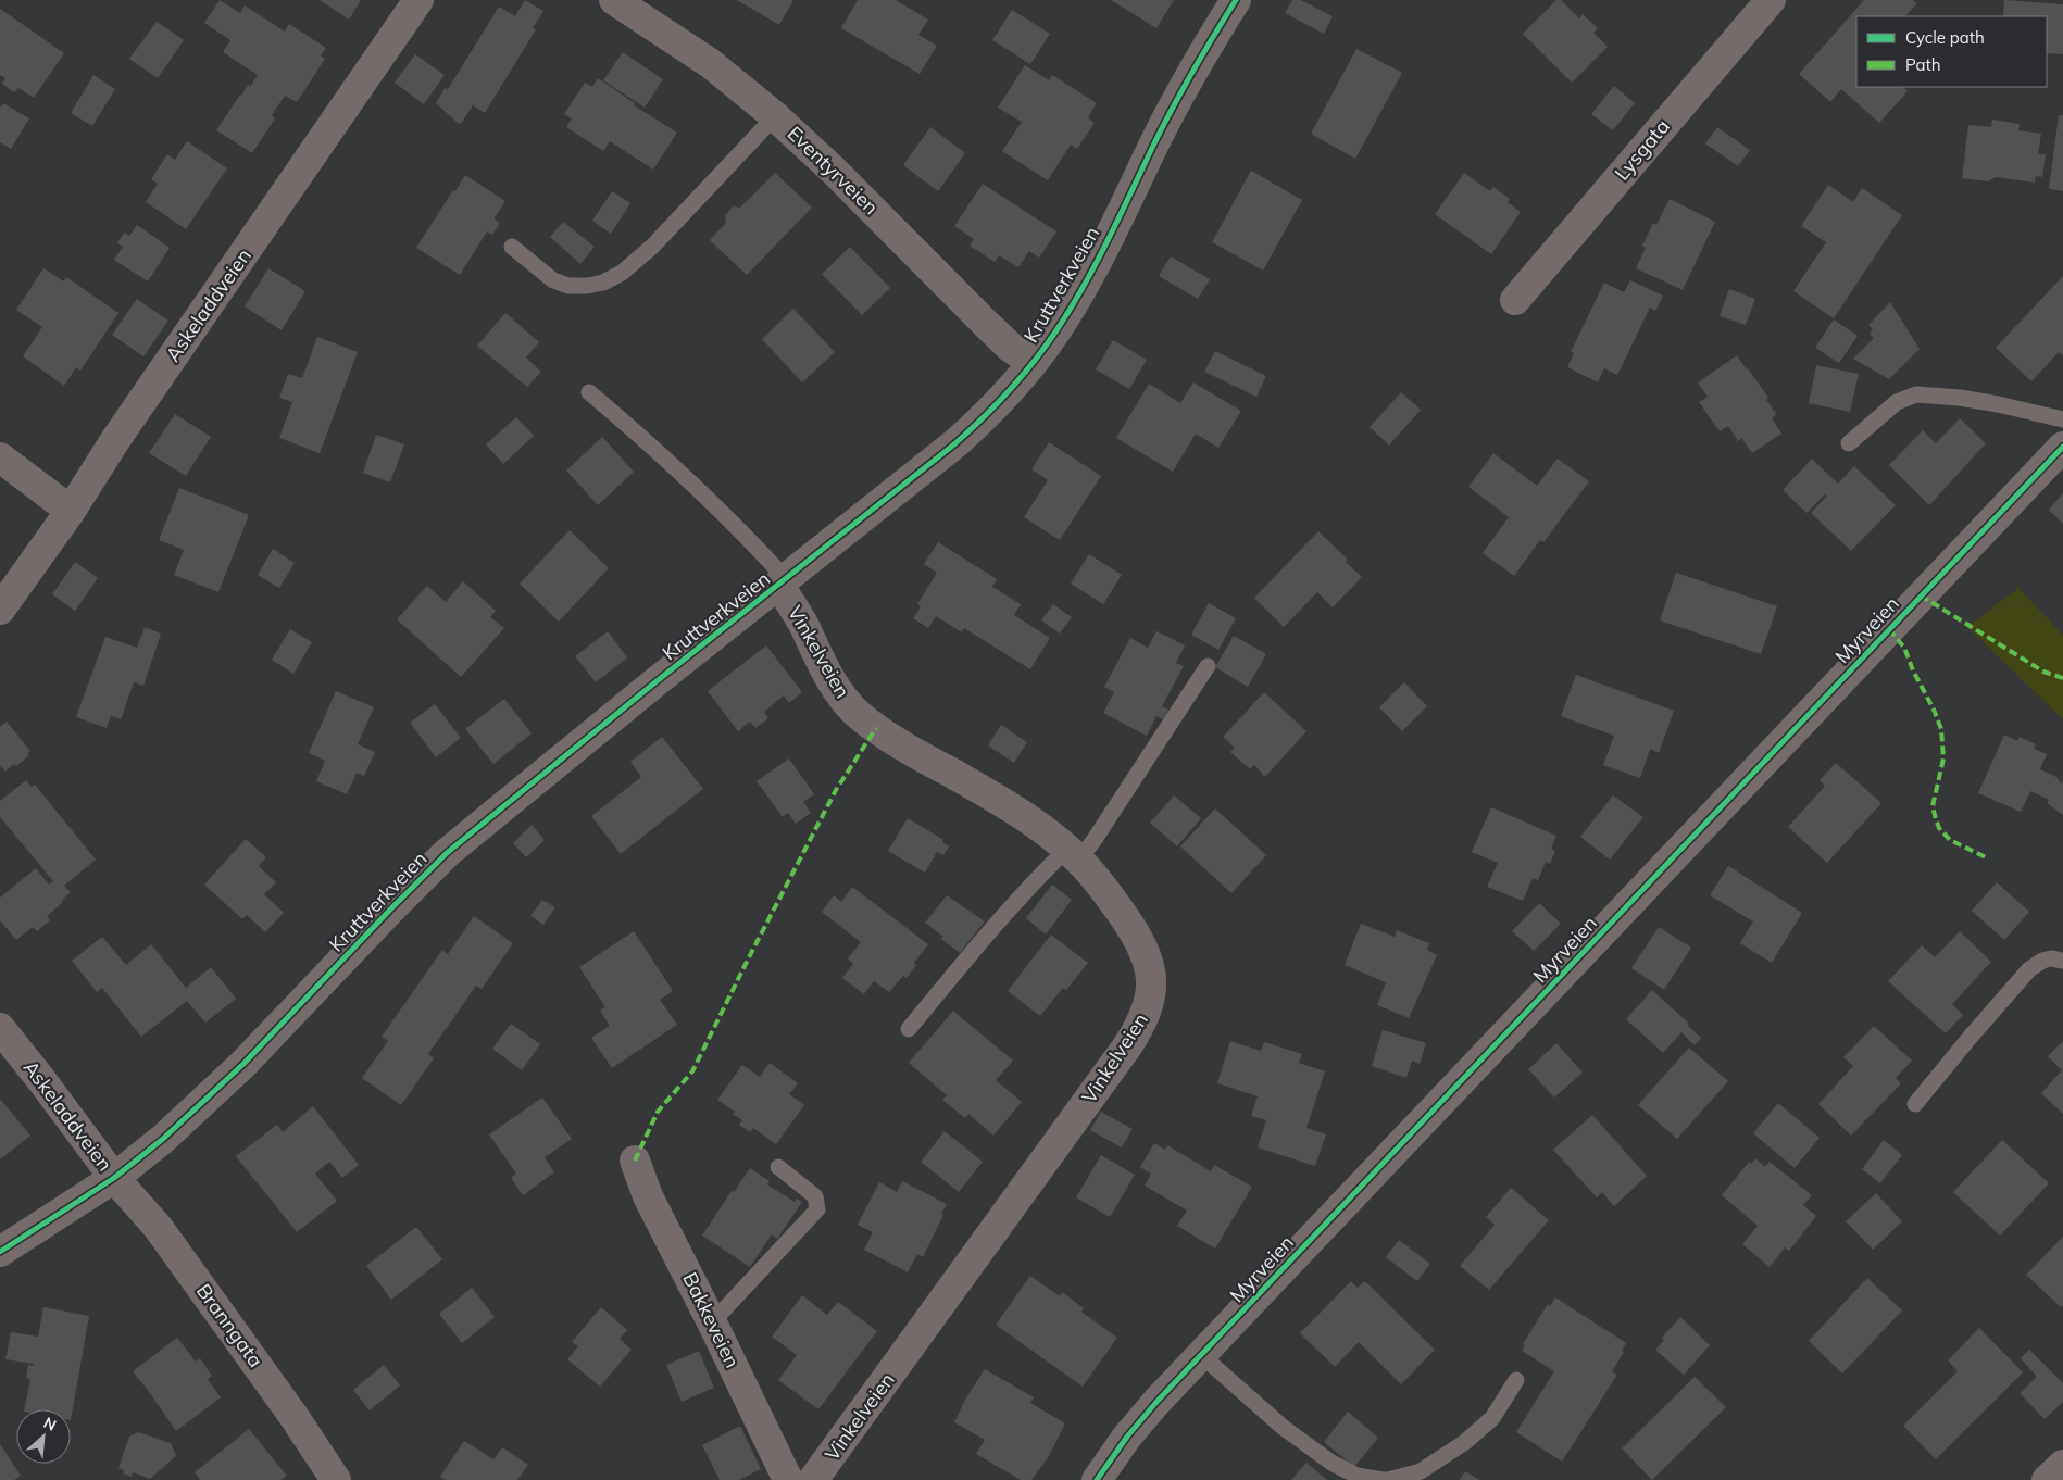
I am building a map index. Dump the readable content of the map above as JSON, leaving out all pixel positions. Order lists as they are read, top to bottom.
{
  "streets": {
    "street": [
      "Lysgata",
      "Eventyrveien",
      "Kruttverkveien",
      "Askeladdveien",
      "Myrveien",
      "Vinkelveien",
      "Bakkeveien",
      "Branngata"
    ]
  },
  "crossings": [
    ["Eventyrveien", "Kruttverkveien"],
    ["Kruttverkveien", "Askeladdveien"],
    ["Kruttverkveien", "Vinkelveien"],
    ["Kruttverkveien", "Branngata"],
    ["Askeladdveien", "Branngata"]
  ],
  "legend": ["Cycle path", "Path"],
  "north": "top right"
}
